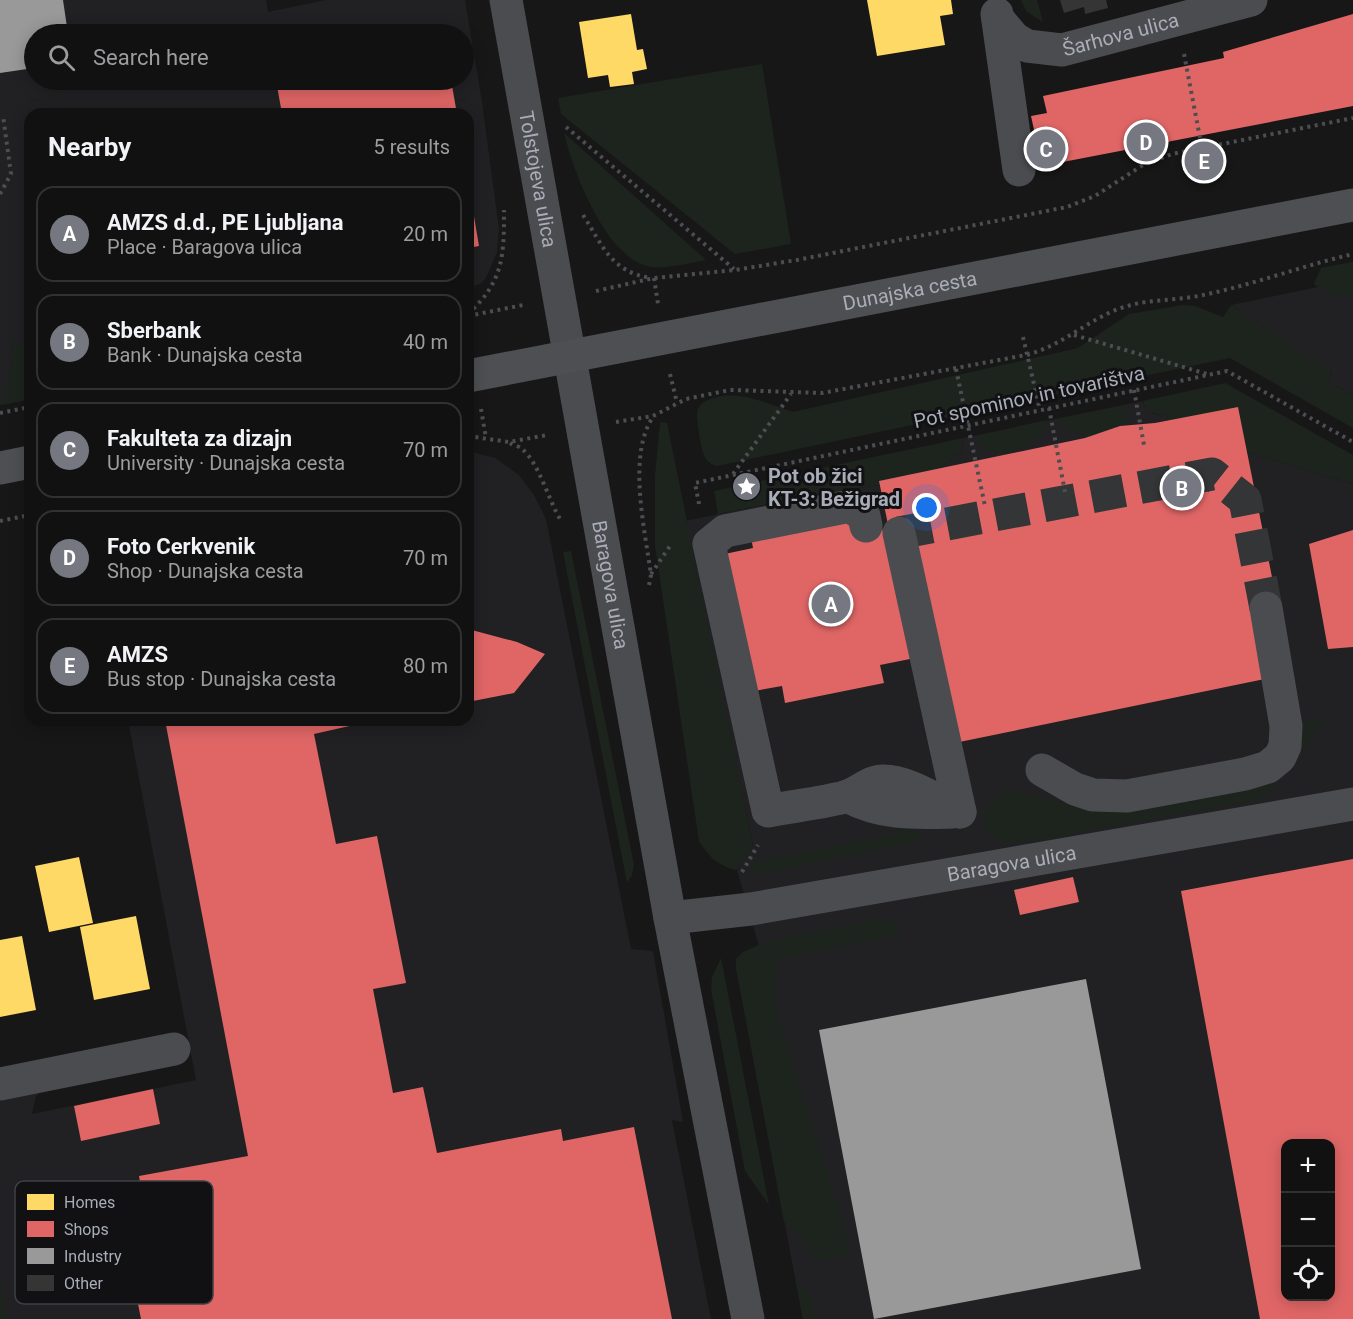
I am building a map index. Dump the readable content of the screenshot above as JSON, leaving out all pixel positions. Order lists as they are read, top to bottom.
{
  "streets": {
    "main road": ["Dunajska cesta"],
    "street": ["Šarhova ulica", "Tolstojeva ulica", "Baragova ulica"],
    "path": ["Pot spominov in tovarištva"]
  },
  "crossings": [
    ["Tolstojeva ulica", "Dunajska cesta"],
    ["Tolstojeva ulica", "Baragova ulica"],
    ["Dunajska cesta", "Baragova ulica"]
  ],
  "places": {
    "place": ["Pot ob žici KT-3: Bežigrad"]
  },
  "legend": [
    "Homes",
    "Shops",
    "Industry",
    "Other"
  ],
  "page": {
    "search": "Search here",
    "heading": ["Nearby", "5 results"],
    "pins": [
      "D",
      "C",
      "E",
      "B",
      "A"
    ],
    "list": [
      {
        "mark": "A",
        "name": "AMZS d.d., PE Ljubljana",
        "note": "Place · Baragova ulica",
        "value": "20 m"
      },
      {
        "mark": "B",
        "name": "Sberbank",
        "note": "Bank · Dunajska cesta",
        "value": "40 m"
      },
      {
        "mark": "C",
        "name": "Fakulteta za dizajn",
        "note": "University · Dunajska cesta",
        "value": "70 m"
      },
      {
        "mark": "D",
        "name": "Foto Cerkvenik",
        "note": "Shop · Dunajska cesta",
        "value": "70 m"
      },
      {
        "mark": "E",
        "name": "AMZS",
        "note": "Bus stop · Dunajska cesta",
        "value": "80 m"
      }
    ],
    "map_buttons": ["+", "−"]
  }
}
